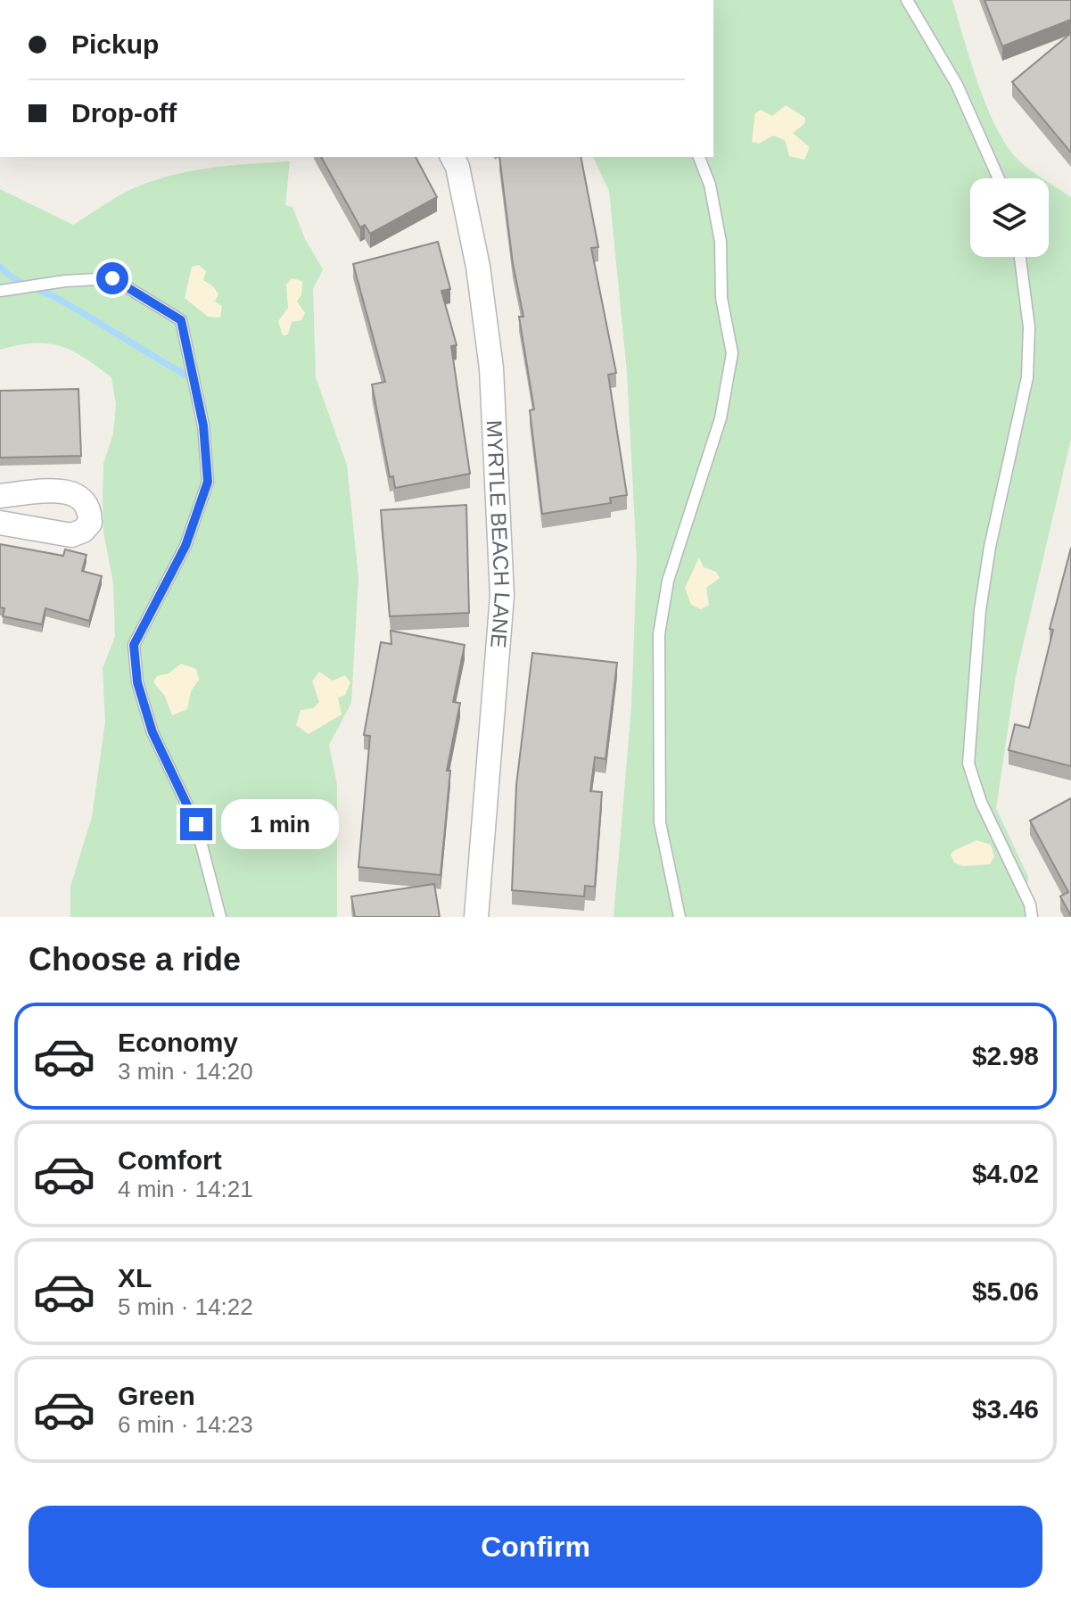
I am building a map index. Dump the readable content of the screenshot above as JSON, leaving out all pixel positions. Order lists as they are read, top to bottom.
{
  "streets": {
    "street": ["MYRTLE BEACH LANE"]
  },
  "page": {
    "banner": ["Pickup", "Drop-off"],
    "bubble": "1 min",
    "heading": "Choose a ride",
    "list": [
      {
        "name": "Economy",
        "note": "3 min · 14:20",
        "value": "$2.98"
      },
      {
        "name": "Comfort",
        "note": "4 min · 14:21",
        "value": "$4.02"
      },
      {
        "name": "XL",
        "note": "5 min · 14:22",
        "value": "$5.06"
      },
      {
        "name": "Green",
        "note": "6 min · 14:23",
        "value": "$3.46"
      }
    ],
    "buttons": "Confirm"
  }
}
